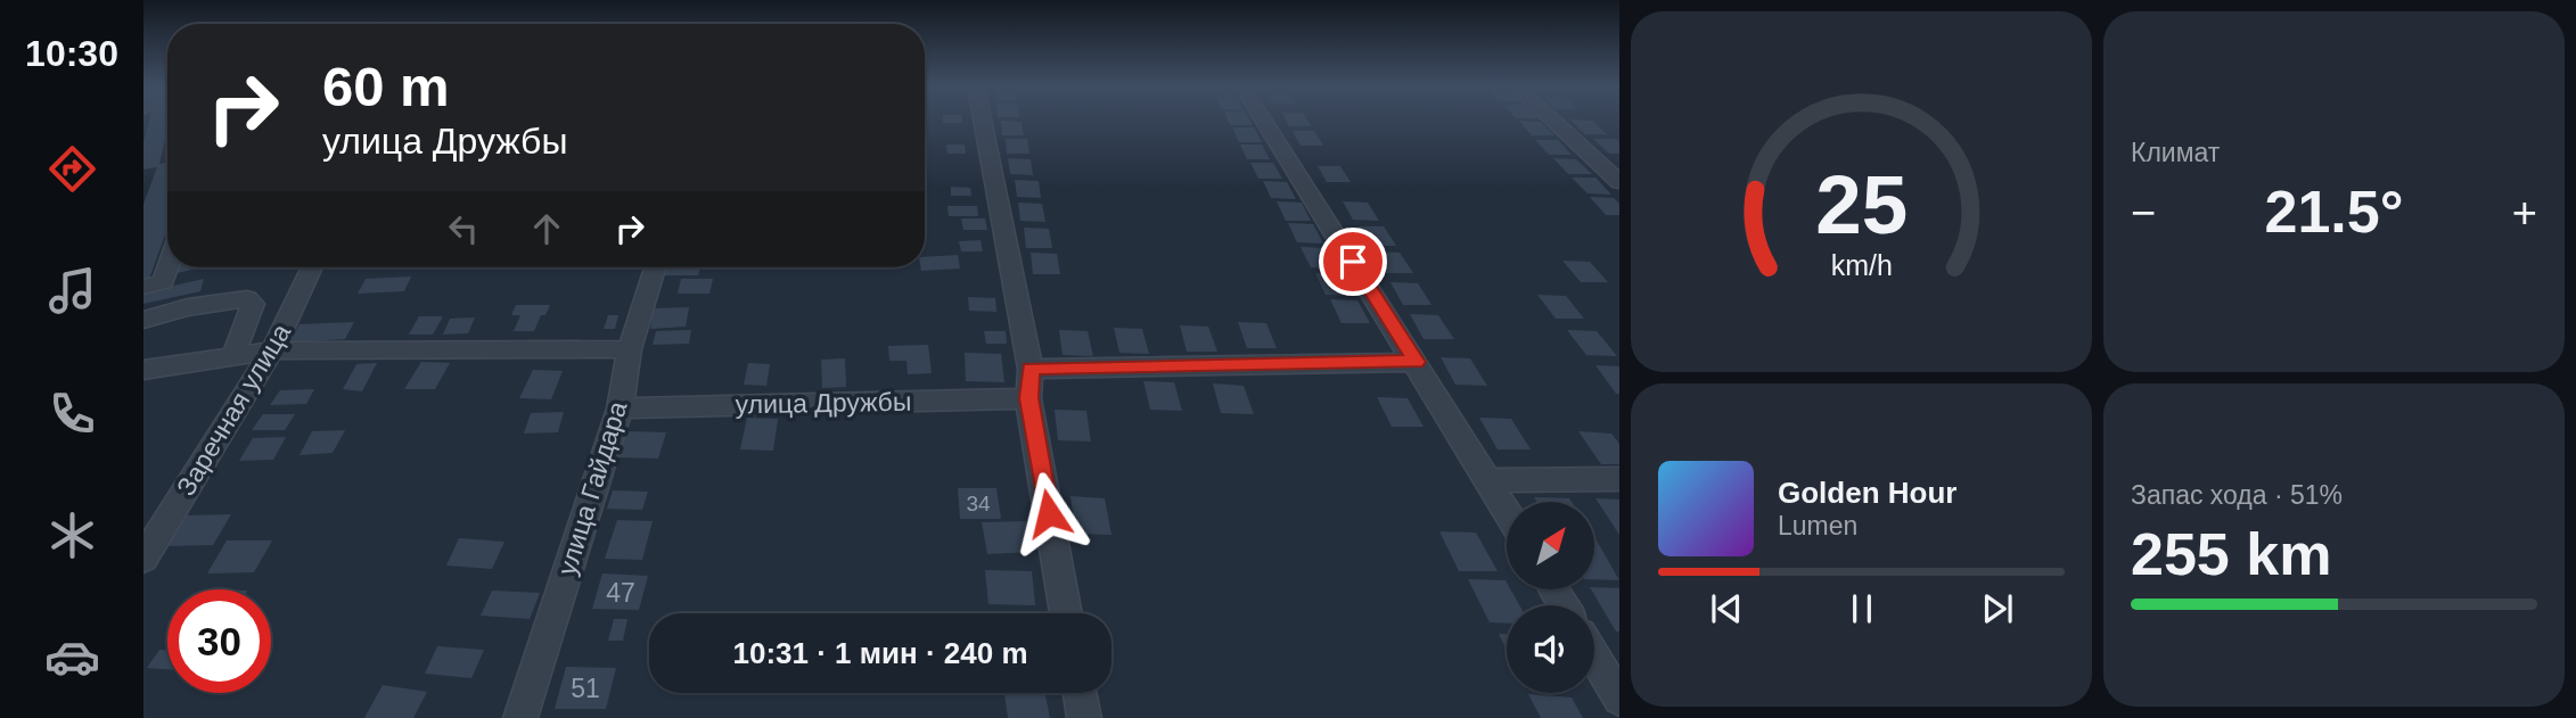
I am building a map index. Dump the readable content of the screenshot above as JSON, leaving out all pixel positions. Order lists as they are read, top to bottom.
{
  "streets": {
    "street": ["улица Дружбы", "Заречная улица", "улица Гайдара"]
  },
  "crossings": [
    ["улица Дружбы", "улица Гайдара"]
  ],
  "house_numbers": ["34", "47", "51"],
  "north": "top right",
  "page": {
    "tabs": "10:30",
    "tile": [
      "Климат",
      ["Запас хода · 51%", "255 km"]
    ],
    "turn": ["60 m", "улица Дружбы"],
    "heat": ["−", "21.5°", "+"],
    "song": ["Golden Hour", "Lumen"],
    "limit": "30",
    "trip": "10:31 · 1 мин · 240 m",
    "gauge": ["25", "km/h"]
  }
}
